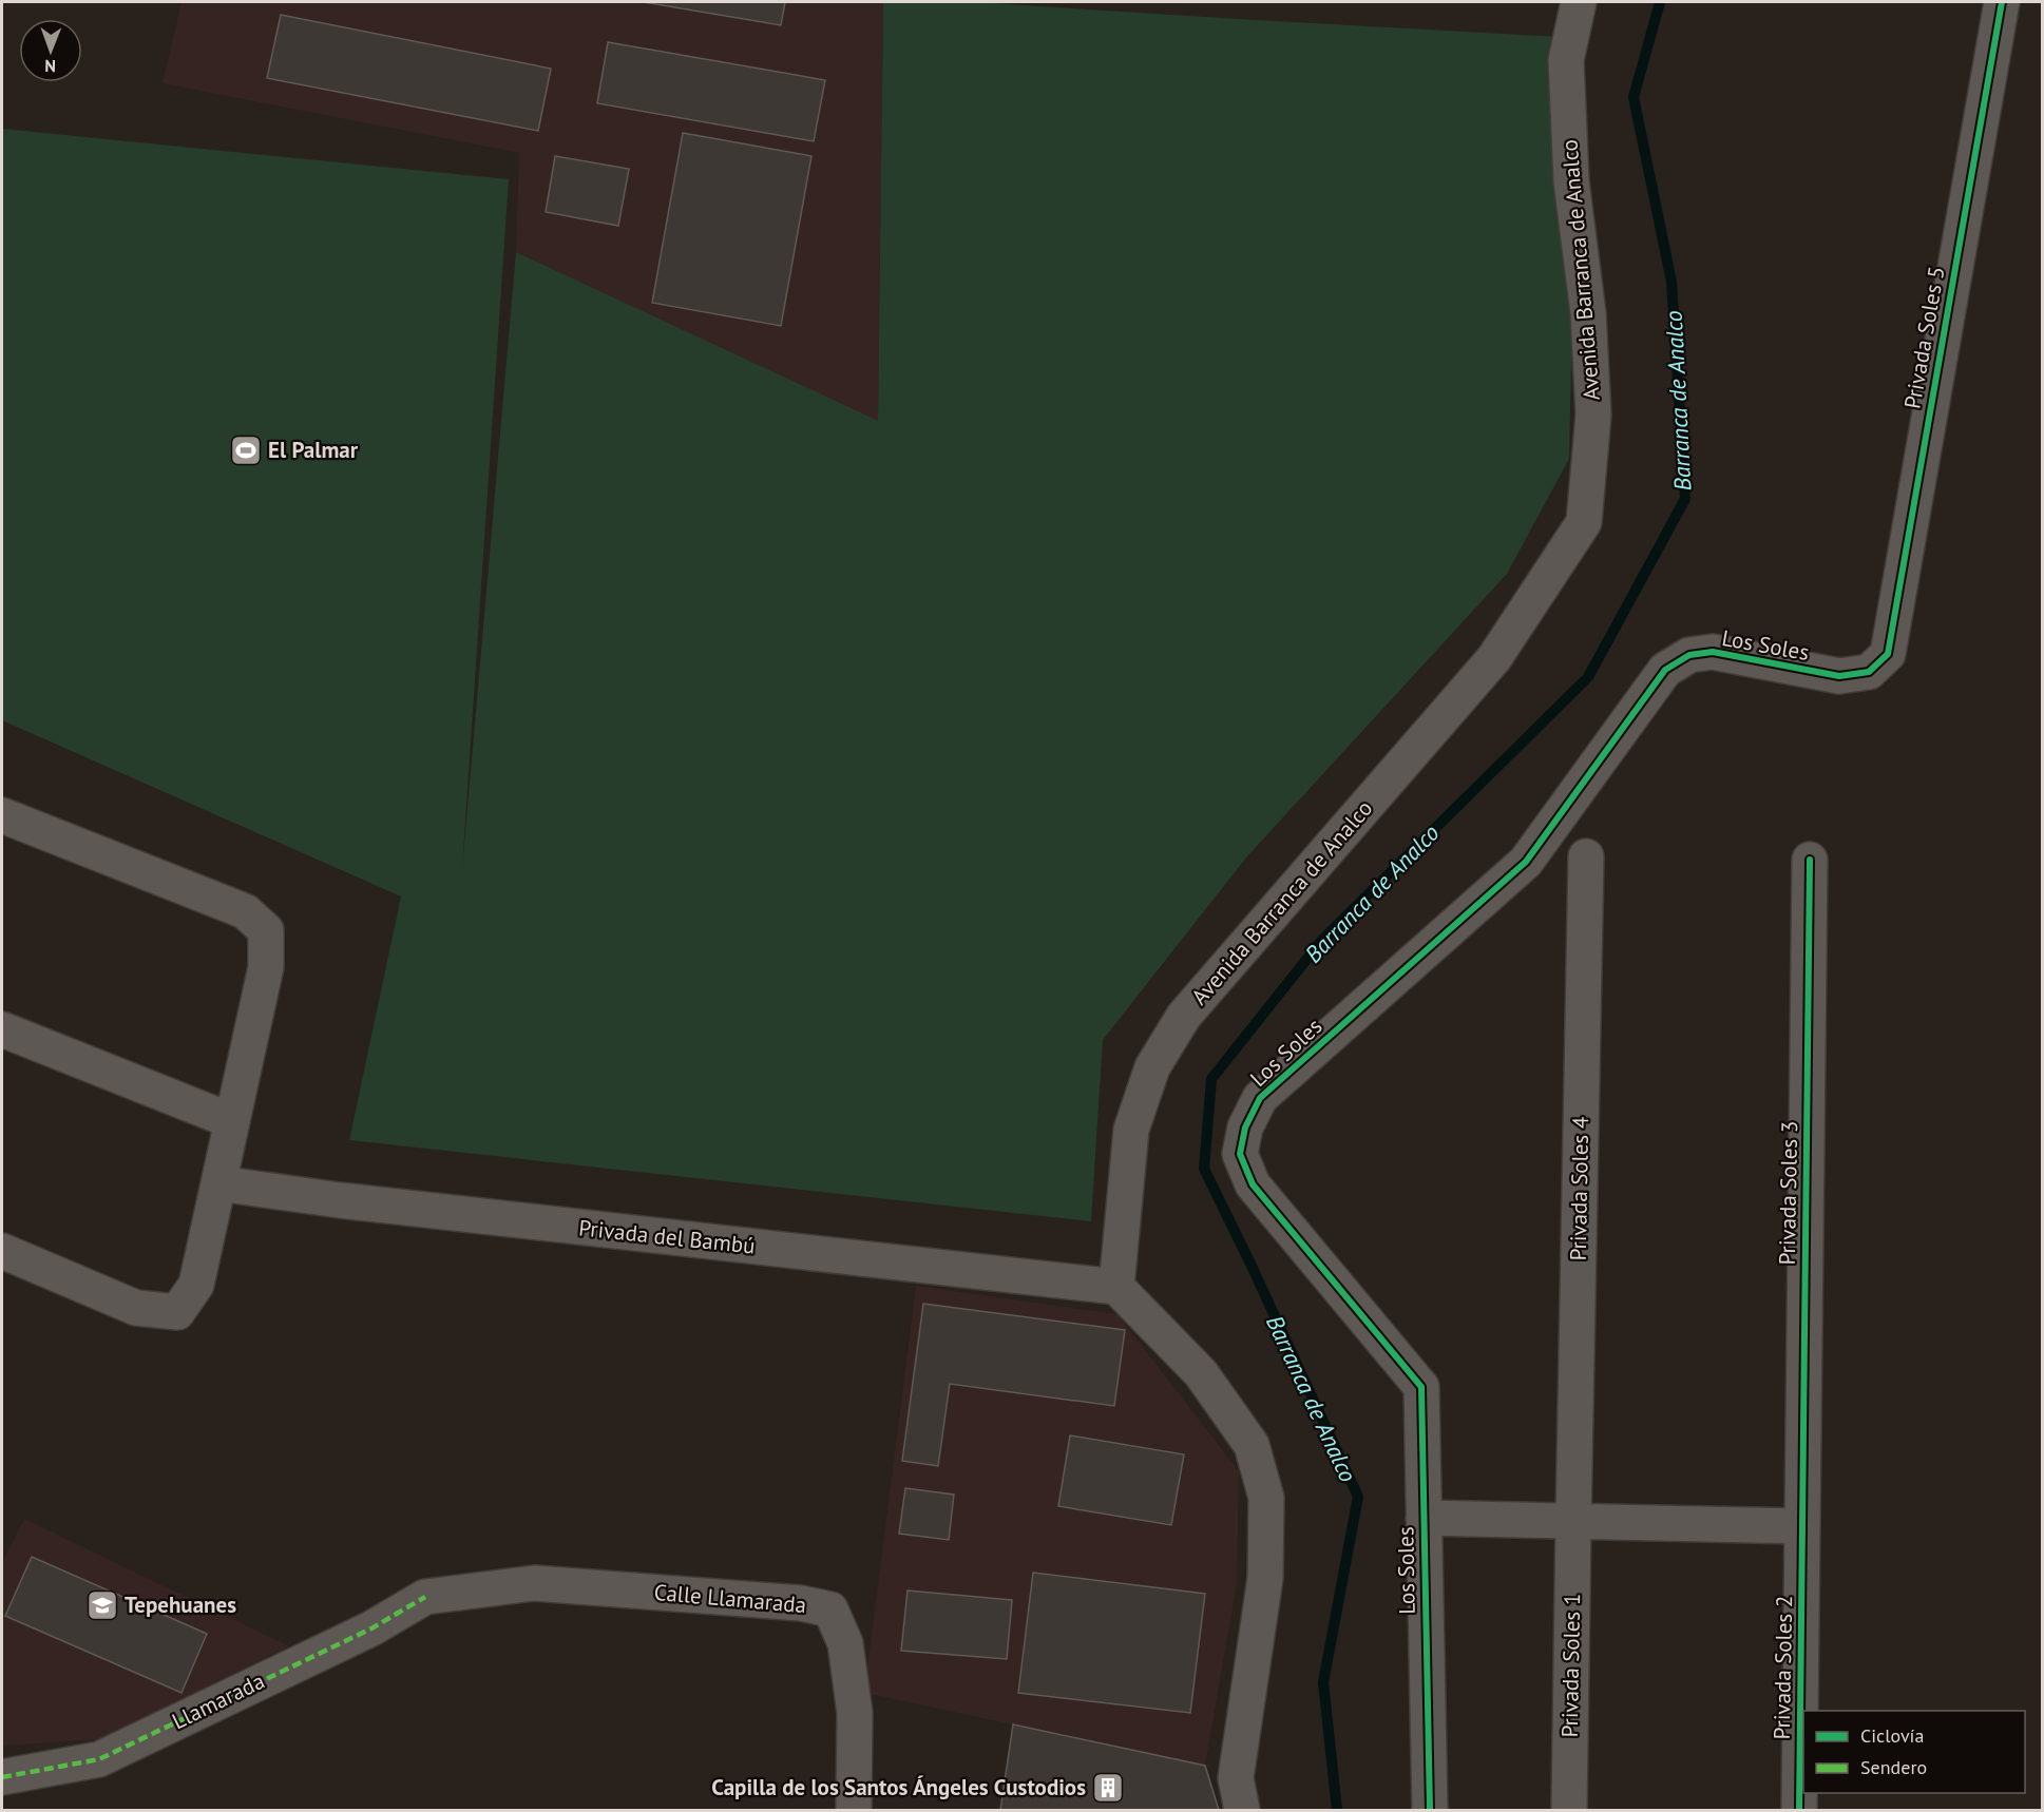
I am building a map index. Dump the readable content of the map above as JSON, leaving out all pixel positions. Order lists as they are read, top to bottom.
{
  "streets": {
    "street": [
      "Avenida Barranca de Analco",
      "Privada Soles 5",
      "Los Soles",
      "Privada Soles 4",
      "Privada Soles 3",
      "Privada del Bambú",
      "Calle Llamarada",
      "Privada Soles 1",
      "Privada Soles 2",
      "Llamarada"
    ]
  },
  "crossings": [
    ["Avenida Barranca de Analco", "Privada del Bambú"],
    ["Privada Soles 5", "Los Soles"],
    ["Los Soles", "Privada Soles 4"],
    ["Los Soles", "Privada Soles 3"],
    ["Los Soles", "Privada Soles 1"],
    ["Los Soles", "Privada Soles 2"],
    ["Privada Soles 4", "Privada Soles 1"],
    ["Privada Soles 3", "Privada Soles 2"],
    ["Calle Llamarada", "Llamarada"]
  ],
  "water": ["Barranca de Analco"],
  "places": {
    "sports": ["El Palmar"],
    "school or university": ["Tepehuanes"],
    "building": ["Capilla de los Santos Ángeles Custodios"]
  },
  "legend": ["Ciclovía", "Sendero"],
  "north": "bottom"
}
